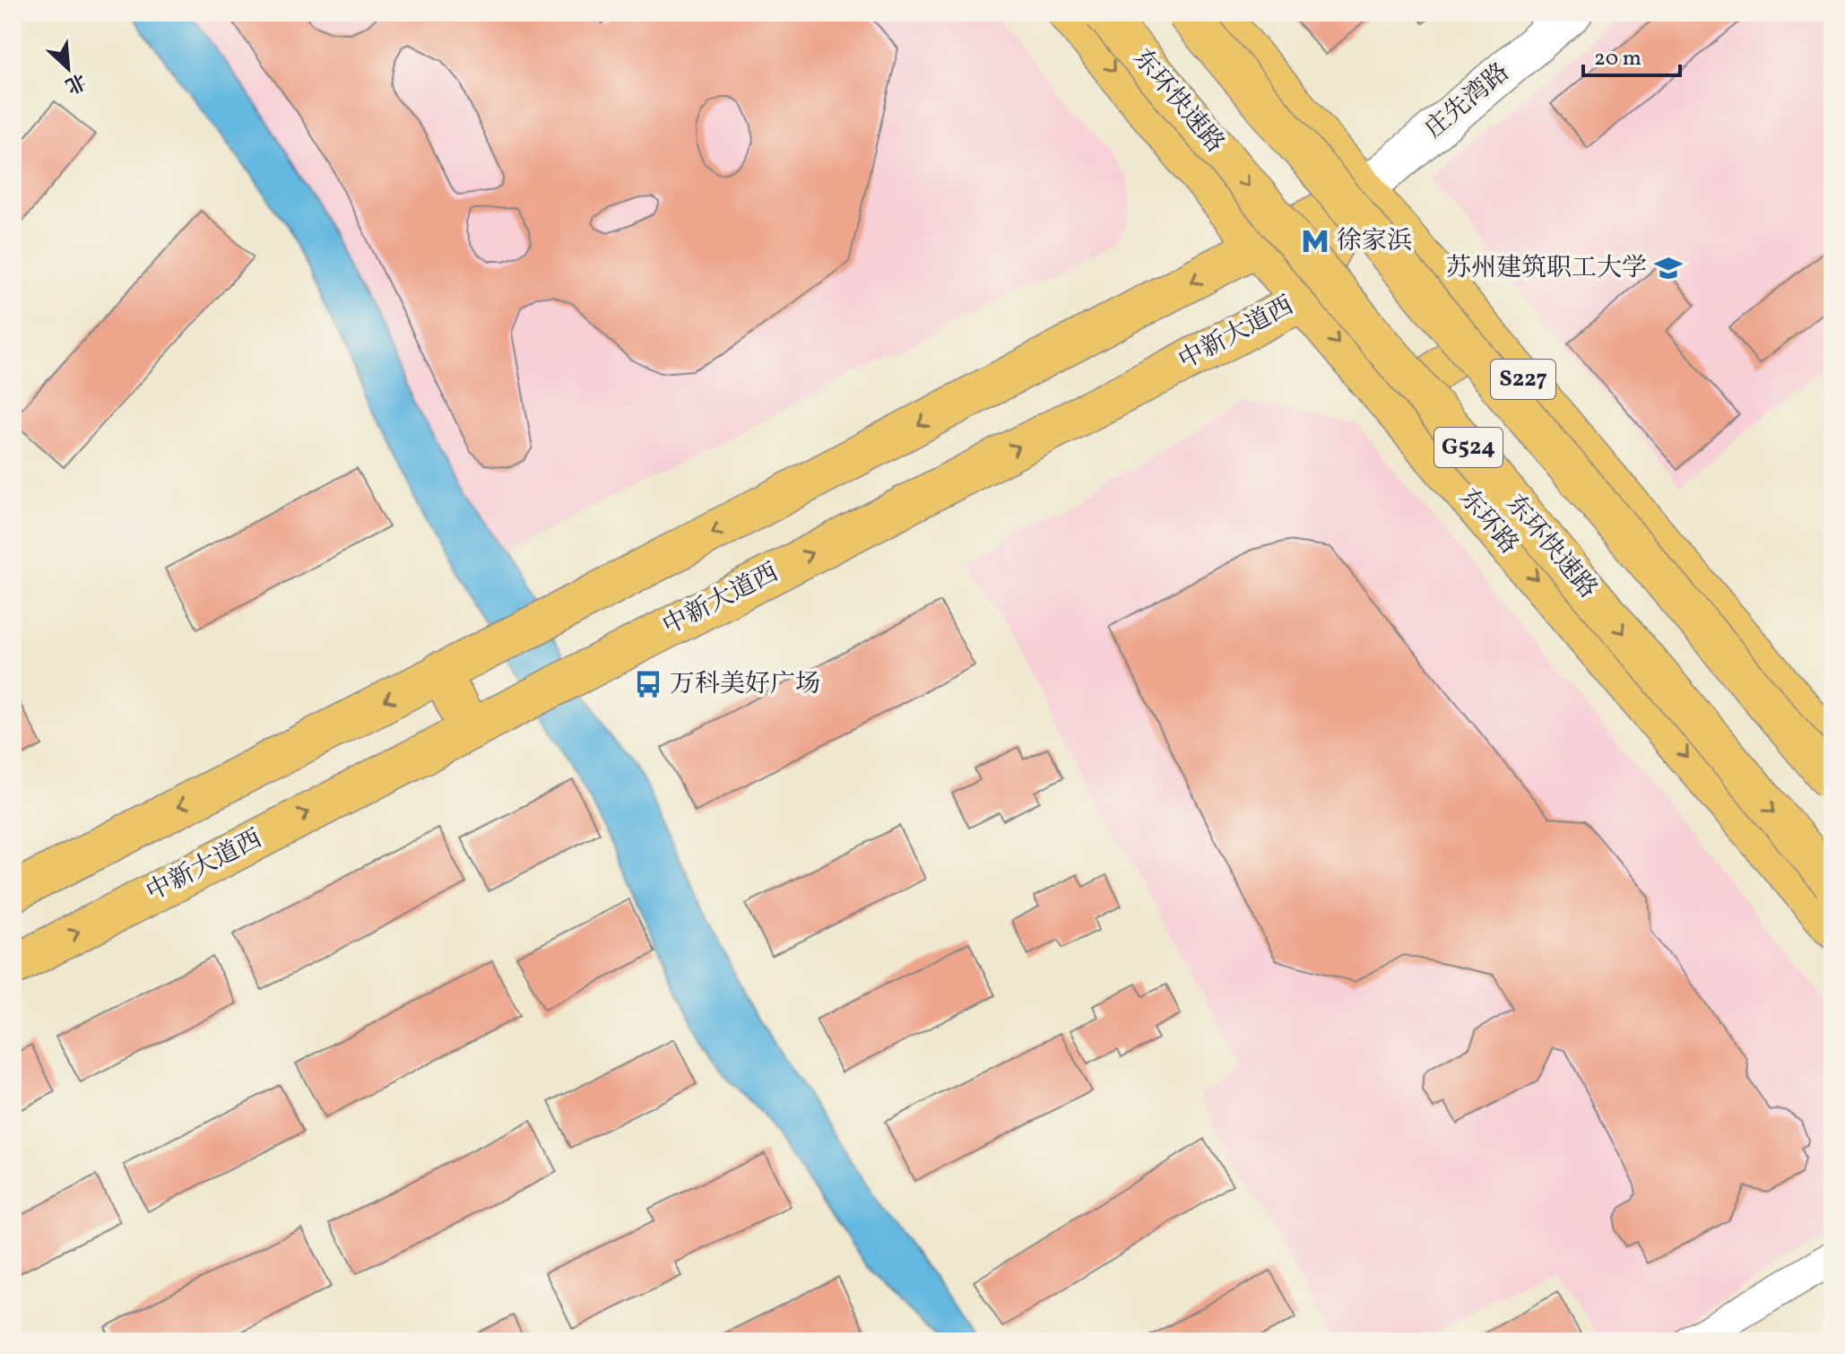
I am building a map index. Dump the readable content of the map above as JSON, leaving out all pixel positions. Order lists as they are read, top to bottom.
{
  "streets": {
    "main road": [
      "东环快速路",
      "中新大道西",
      "S227",
      "G524",
      "东环路"
    ],
    "street": ["庄先湾路"]
  },
  "crossings": [
    ["东环快速路", "东环路"],
    ["庄先湾路", "中新大道西"],
    ["庄先湾路", "S227"],
    ["中新大道西", "S227"],
    ["中新大道西", "东环路"]
  ],
  "places": {
    "metro station": ["徐家浜"],
    "school or university": ["苏州建筑职工大学"],
    "bus stop": ["万科美好广场"]
  },
  "scale_bar": "20 m",
  "north": "bottom right"
}
